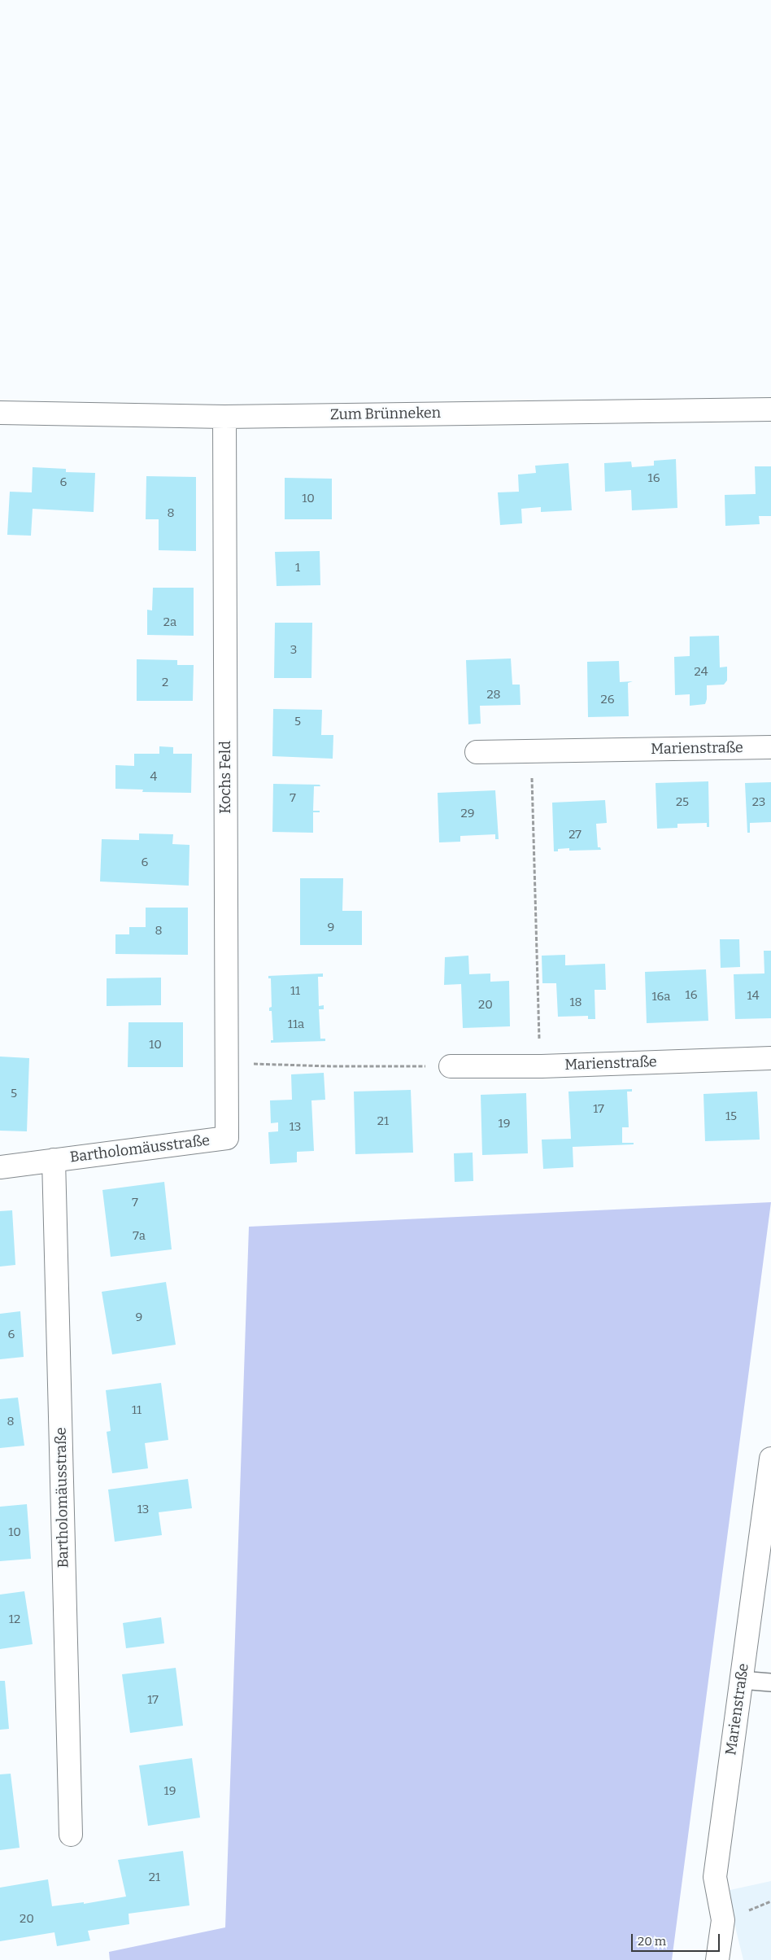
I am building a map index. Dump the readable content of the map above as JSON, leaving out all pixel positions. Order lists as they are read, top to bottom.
{
  "streets": {
    "street": [
      "Zum Brünneken",
      "Marienstraße",
      "Kochs Feld",
      "Bartholomäusstraße"
    ]
  },
  "crossings": [
    ["Zum Brünneken", "Kochs Feld"],
    ["Kochs Feld", "Bartholomäusstraße"]
  ],
  "house_numbers": [
    "16",
    "6",
    "10",
    "8",
    "1",
    "2a",
    "3",
    "24",
    "2",
    "28",
    "26",
    "5",
    "4",
    "7",
    "25",
    "23",
    "29",
    "27",
    "6",
    "9",
    "8",
    "11",
    "16",
    "14",
    "16a",
    "18",
    "20",
    "11a",
    "10",
    "5",
    "17",
    "15",
    "21",
    "19",
    "13",
    "7",
    "7a",
    "9",
    "6",
    "11",
    "8",
    "13",
    "10",
    "12",
    "17",
    "19",
    "21",
    "20"
  ],
  "scale_bar": "20 m"
}
